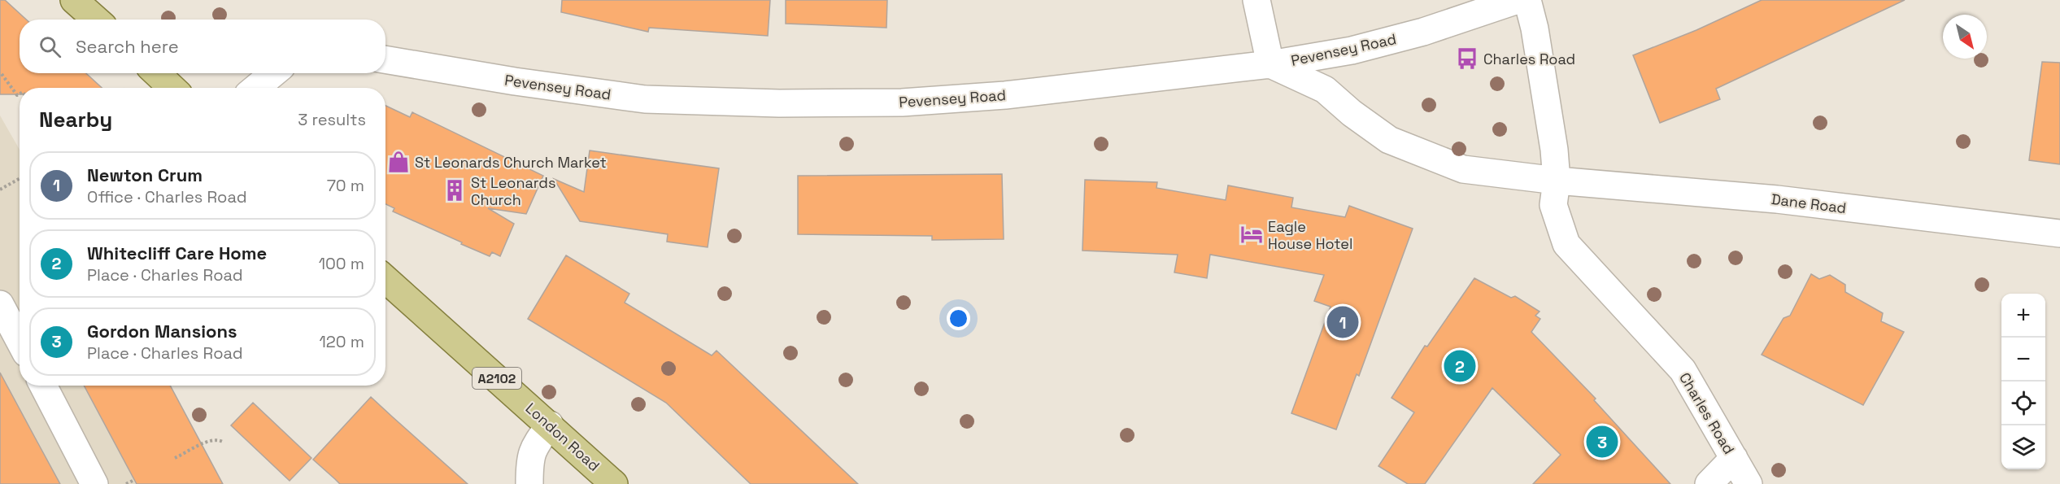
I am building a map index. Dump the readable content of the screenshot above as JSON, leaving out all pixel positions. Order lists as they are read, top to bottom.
{
  "streets": {
    "main road": ["A2102", "London Road"],
    "street": ["Pevensey Road", "Dane Road", "Charles Road"]
  },
  "crossings": [
    ["Dane Road", "Charles Road"]
  ],
  "places": {
    "bus stop": ["Charles Road"],
    "shop": ["St Leonards Church Market"],
    "building": ["St Leonards Church"],
    "hotel": ["Eagle House Hotel"]
  },
  "north": "bottom right",
  "page": {
    "search": "Search here",
    "heading": ["Nearby", "3 results"],
    "list": [
      {
        "mark": "1",
        "name": "Newton Crum",
        "note": "Office · Charles Road",
        "value": "70 m"
      },
      {
        "mark": "2",
        "name": "Whitecliff Care Home",
        "note": "Place · Charles Road",
        "value": "100 m"
      },
      {
        "mark": "3",
        "name": "Gordon Mansions",
        "note": "Place · Charles Road",
        "value": "120 m"
      }
    ],
    "map_buttons": ["+", "−"],
    "pins": ["1", "2", "3"]
  }
}
